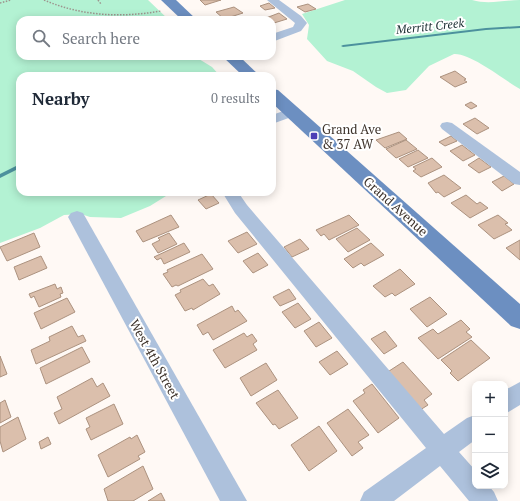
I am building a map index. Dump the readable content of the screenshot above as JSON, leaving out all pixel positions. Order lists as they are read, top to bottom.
{
  "streets": {
    "main road": ["Grand Avenue"],
    "street": ["West 4th Street"]
  },
  "water": ["Merritt Creek"],
  "places": {
    "transit": ["Grand Ave & 37 AW"]
  },
  "page": {
    "search": "Search here",
    "heading": ["Nearby", "0 results"],
    "map_buttons": ["+", "−"]
  }
}
